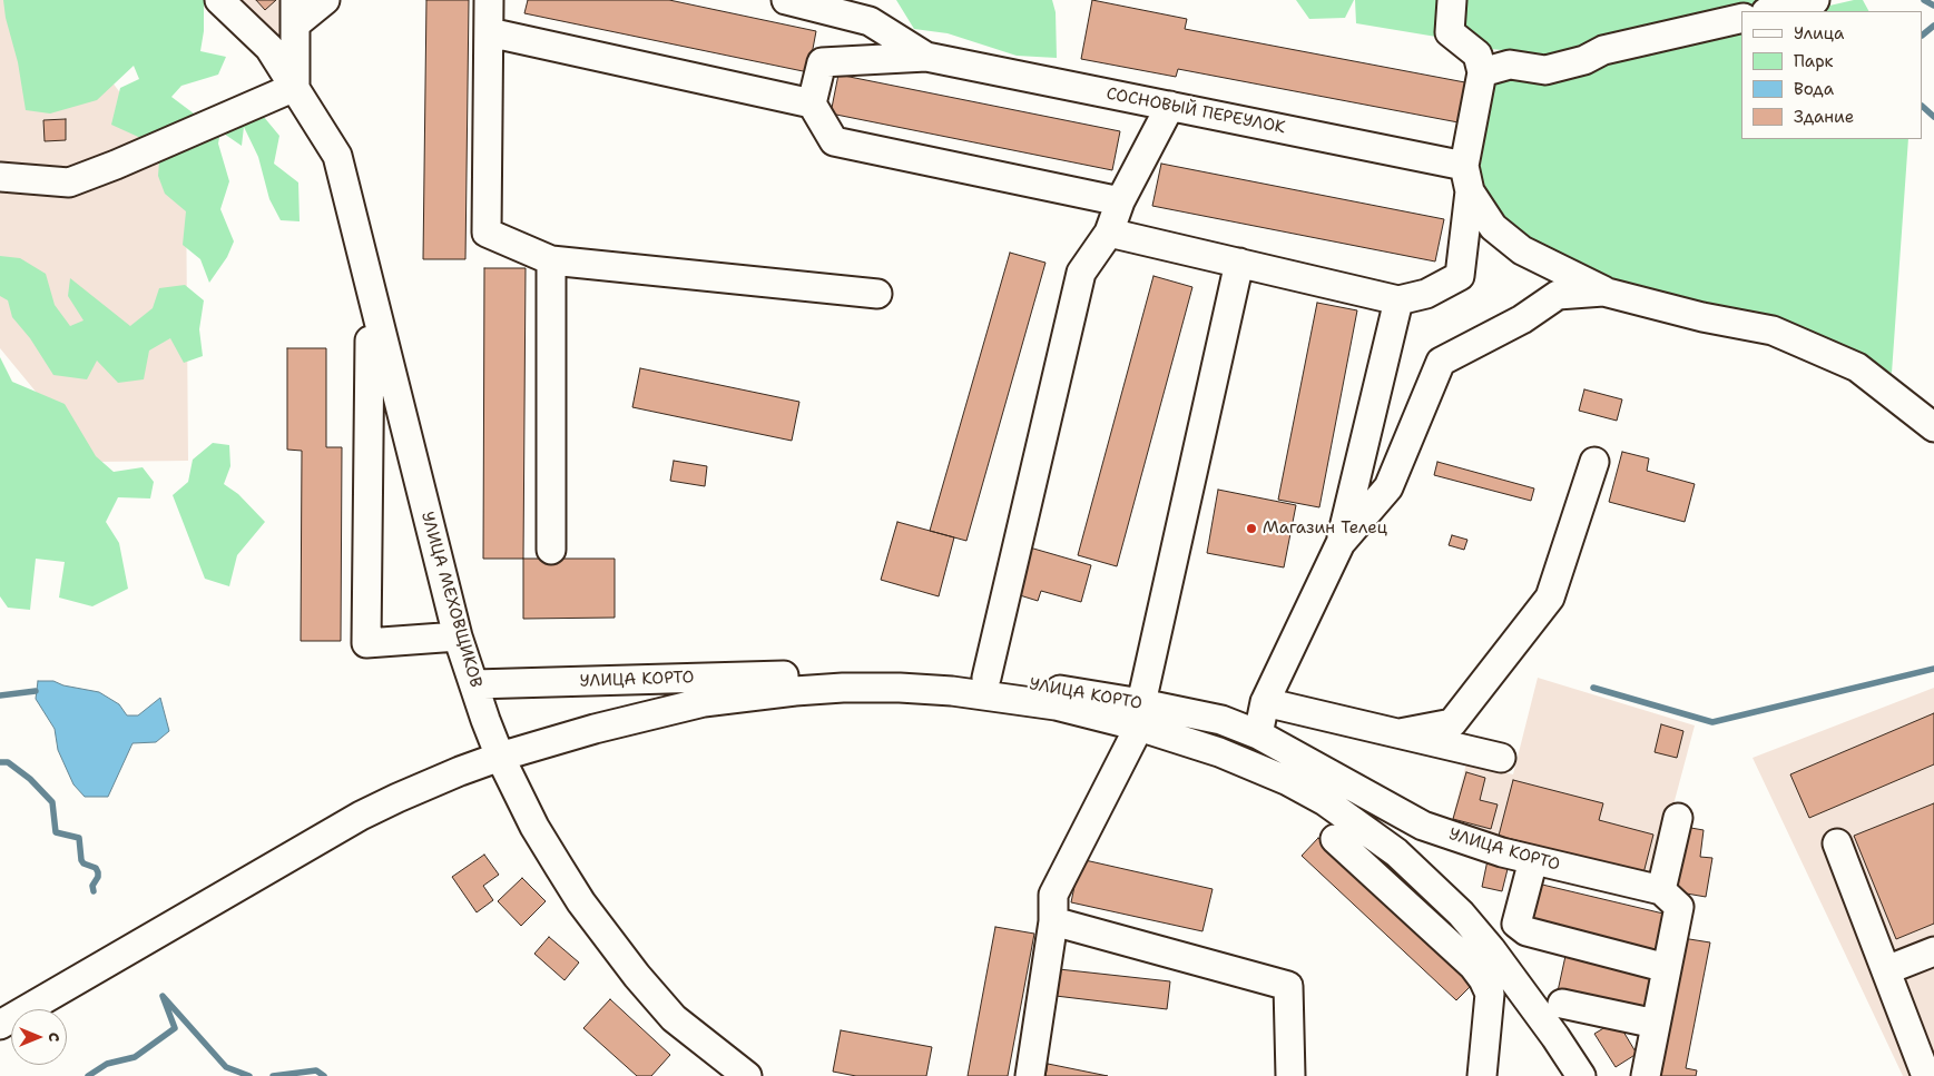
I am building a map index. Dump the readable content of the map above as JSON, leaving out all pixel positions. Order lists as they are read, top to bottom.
{
  "streets": {
    "street": ["СОСНОВЫЙ ПЕРЕУЛОК", "УЛИЦА МЕХОВЩИКОВ", "УЛИЦА КОРТО"]
  },
  "crossings": [
    ["УЛИЦА МЕХОВЩИКОВ", "УЛИЦА КОРТО"]
  ],
  "places": ["Магазин Телец"],
  "legend": [
    "Улица",
    "Парк",
    "Вода",
    "Здание"
  ],
  "north": "right"
}
